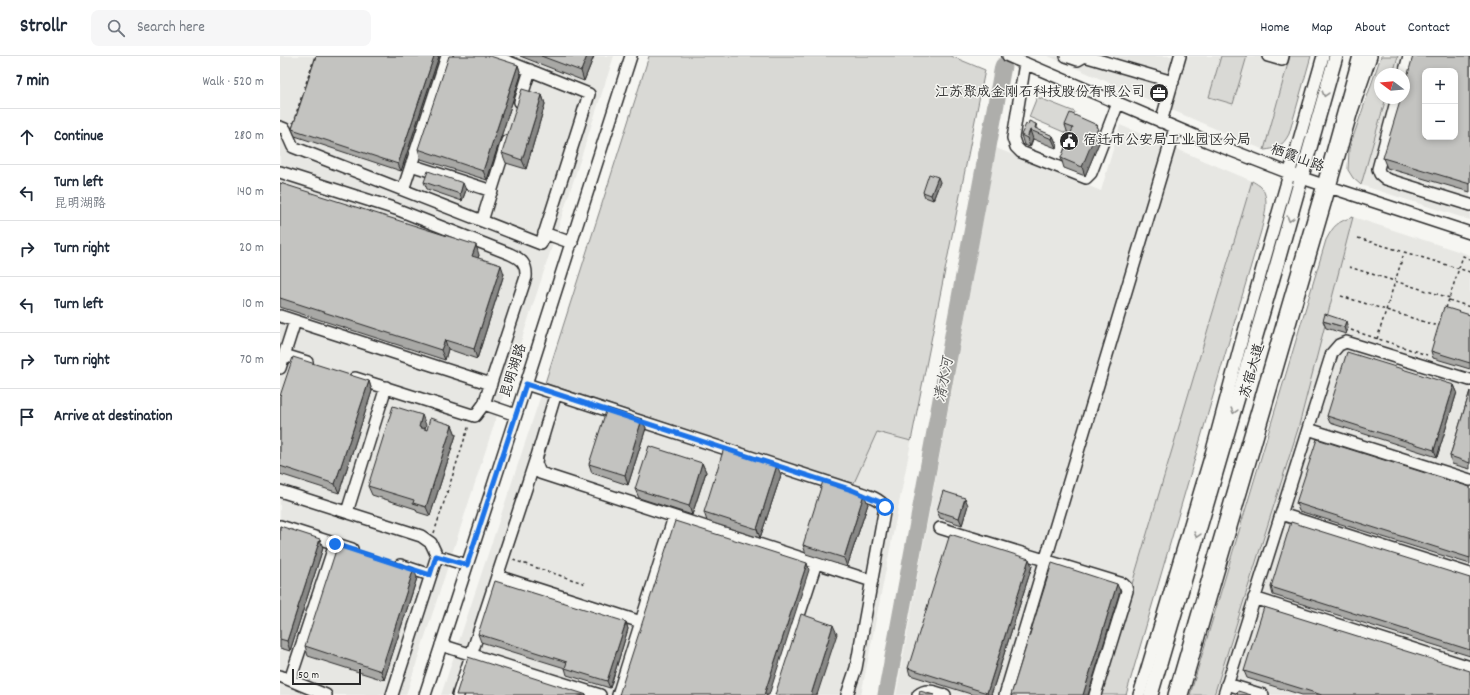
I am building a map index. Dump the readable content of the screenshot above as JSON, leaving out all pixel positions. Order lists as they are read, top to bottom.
{
  "streets": {
    "main road": ["苏宿大道"],
    "street": ["栖霞山路", "昆明湖路"]
  },
  "crossings": [
    ["栖霞山路", "苏宿大道"]
  ],
  "water": ["清水河"],
  "places": {
    "office": ["江苏聚成金刚石科技股份有限公司"],
    "public building": ["宿迁市公安局工业园区分局"]
  },
  "scale_bar": "50 m",
  "north": "left",
  "page": {
    "header": "Strollr",
    "search": "Search here",
    "nav": [
      "Home",
      "Map",
      "About",
      "Contact"
    ],
    "heading": ["7 min", "Walk · 520 m"],
    "map_buttons": ["+", "−"],
    "list": [
      ["Continue", "280 m"],
      ["Turn left", "昆明湖路", "140 m"],
      ["Turn right", "20 m"],
      ["Turn left", "10 m"],
      ["Turn right", "70 m"],
      "Arrive at destination"
    ],
    "scale": "50 m"
  }
}
